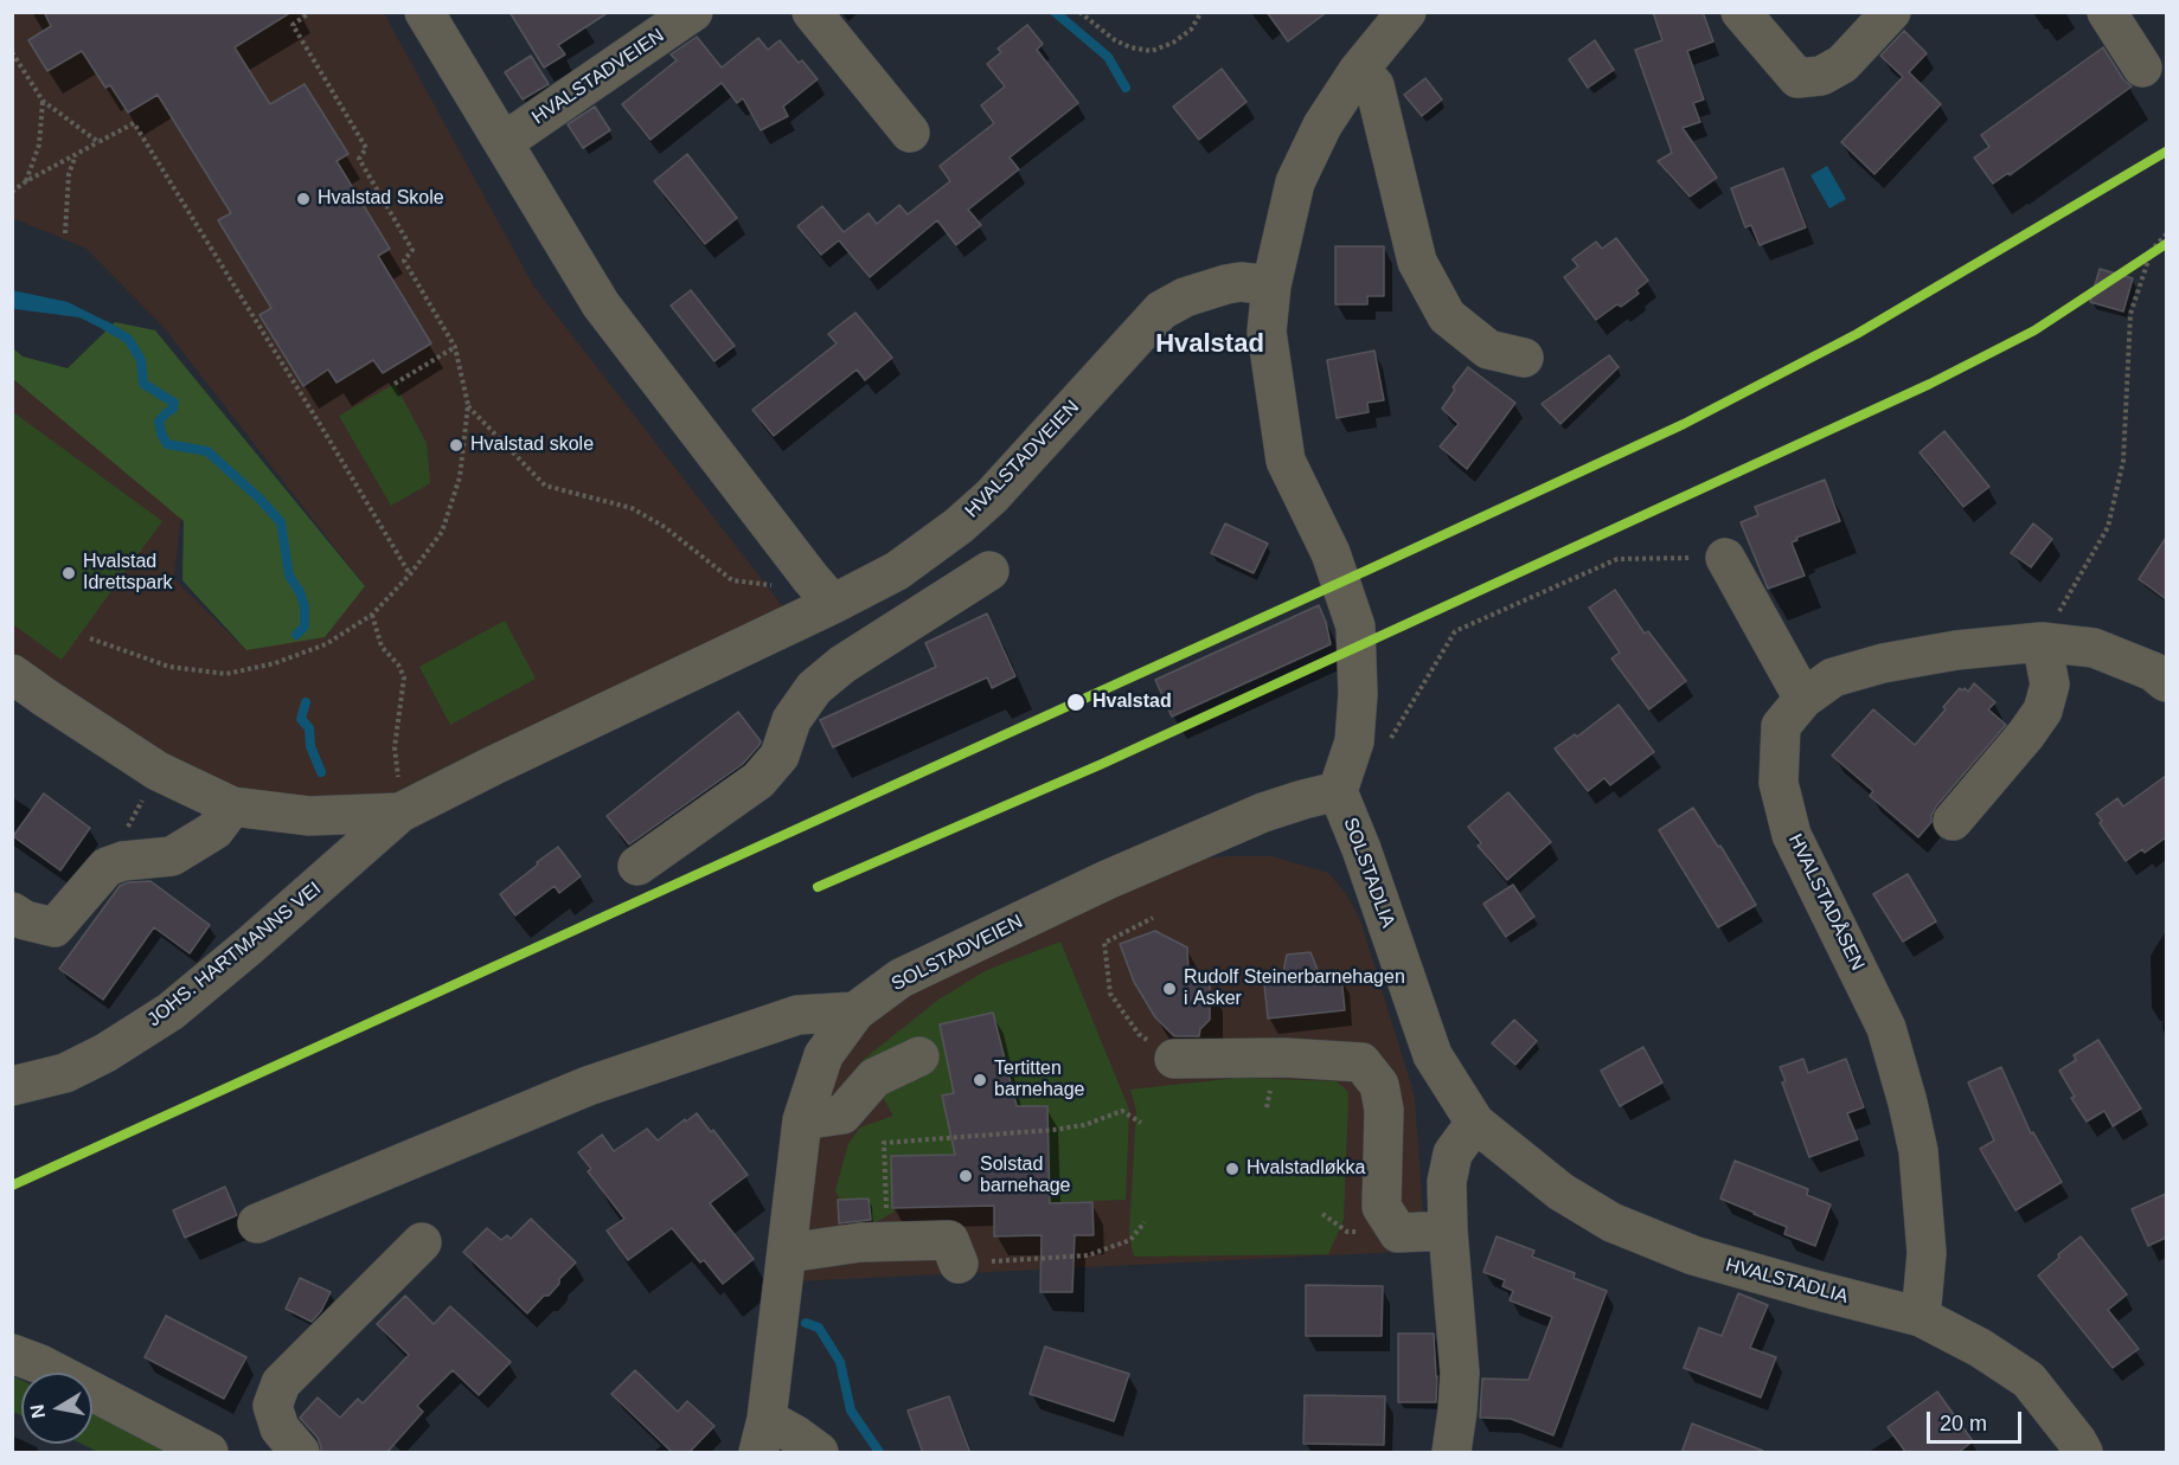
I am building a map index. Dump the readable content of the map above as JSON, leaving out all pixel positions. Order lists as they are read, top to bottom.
{
  "streets": {
    "street": [
      "HVALSTADVEIEN",
      "SOLSTADLIA",
      "HVALSTADÅSEN",
      "SOLSTADVEIEN",
      "JOHS. HARTMANNS VEI",
      "HVALSTADLIA"
    ]
  },
  "crossings": [
    ["HVALSTADVEIEN", "JOHS. HARTMANNS VEI"],
    ["SOLSTADLIA", "SOLSTADVEIEN"],
    ["SOLSTADLIA", "HVALSTADLIA"],
    ["HVALSTADÅSEN", "HVALSTADLIA"]
  ],
  "districts": ["Hvalstad"],
  "places": [
    "Hvalstad Skole",
    "Hvalstad skole",
    "Hvalstad Idrettspark",
    "Hvalstad",
    "Rudolf Steinerbarnehagen i Asker",
    "Tertitten barnehage",
    "Hvalstadløkka",
    "Solstad barnehage"
  ],
  "scale_bar": "20 m",
  "north": "left"
}
